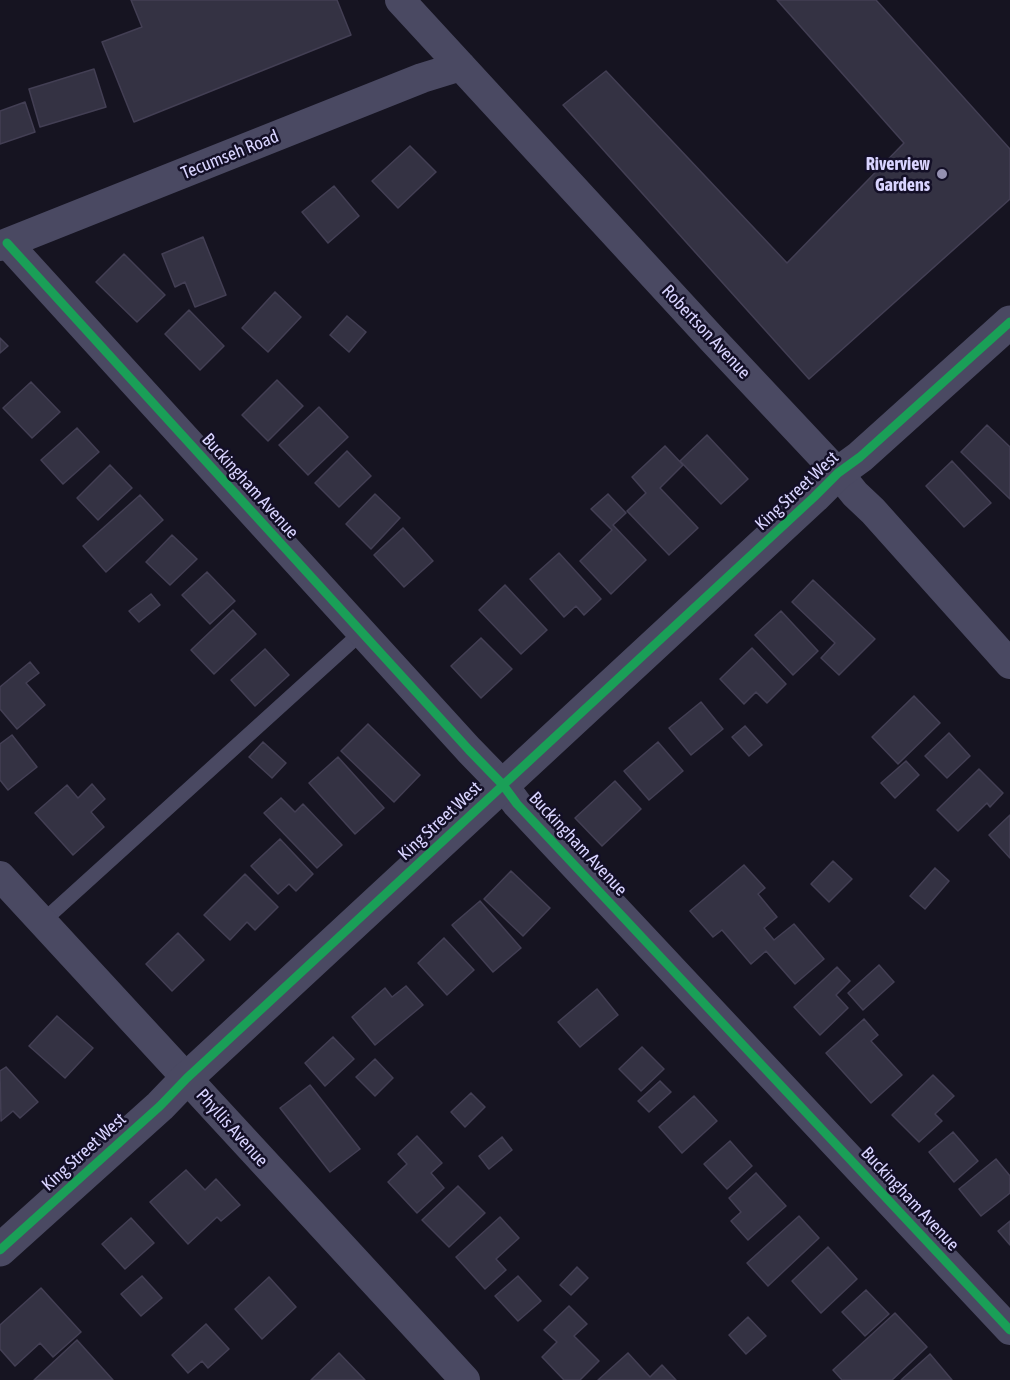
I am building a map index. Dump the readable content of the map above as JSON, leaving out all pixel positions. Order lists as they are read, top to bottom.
{
  "streets": {
    "street": [
      "Tecumseh Road",
      "Robertson Avenue",
      "Buckingham Avenue",
      "King Street West",
      "Phyllis Avenue"
    ]
  },
  "crossings": [
    ["Tecumseh Road", "Robertson Avenue"],
    ["Tecumseh Road", "Buckingham Avenue"],
    ["Robertson Avenue", "King Street West"],
    ["Buckingham Avenue", "King Street West"],
    ["King Street West", "Phyllis Avenue"]
  ],
  "places": ["Riverview Gardens"]
}
